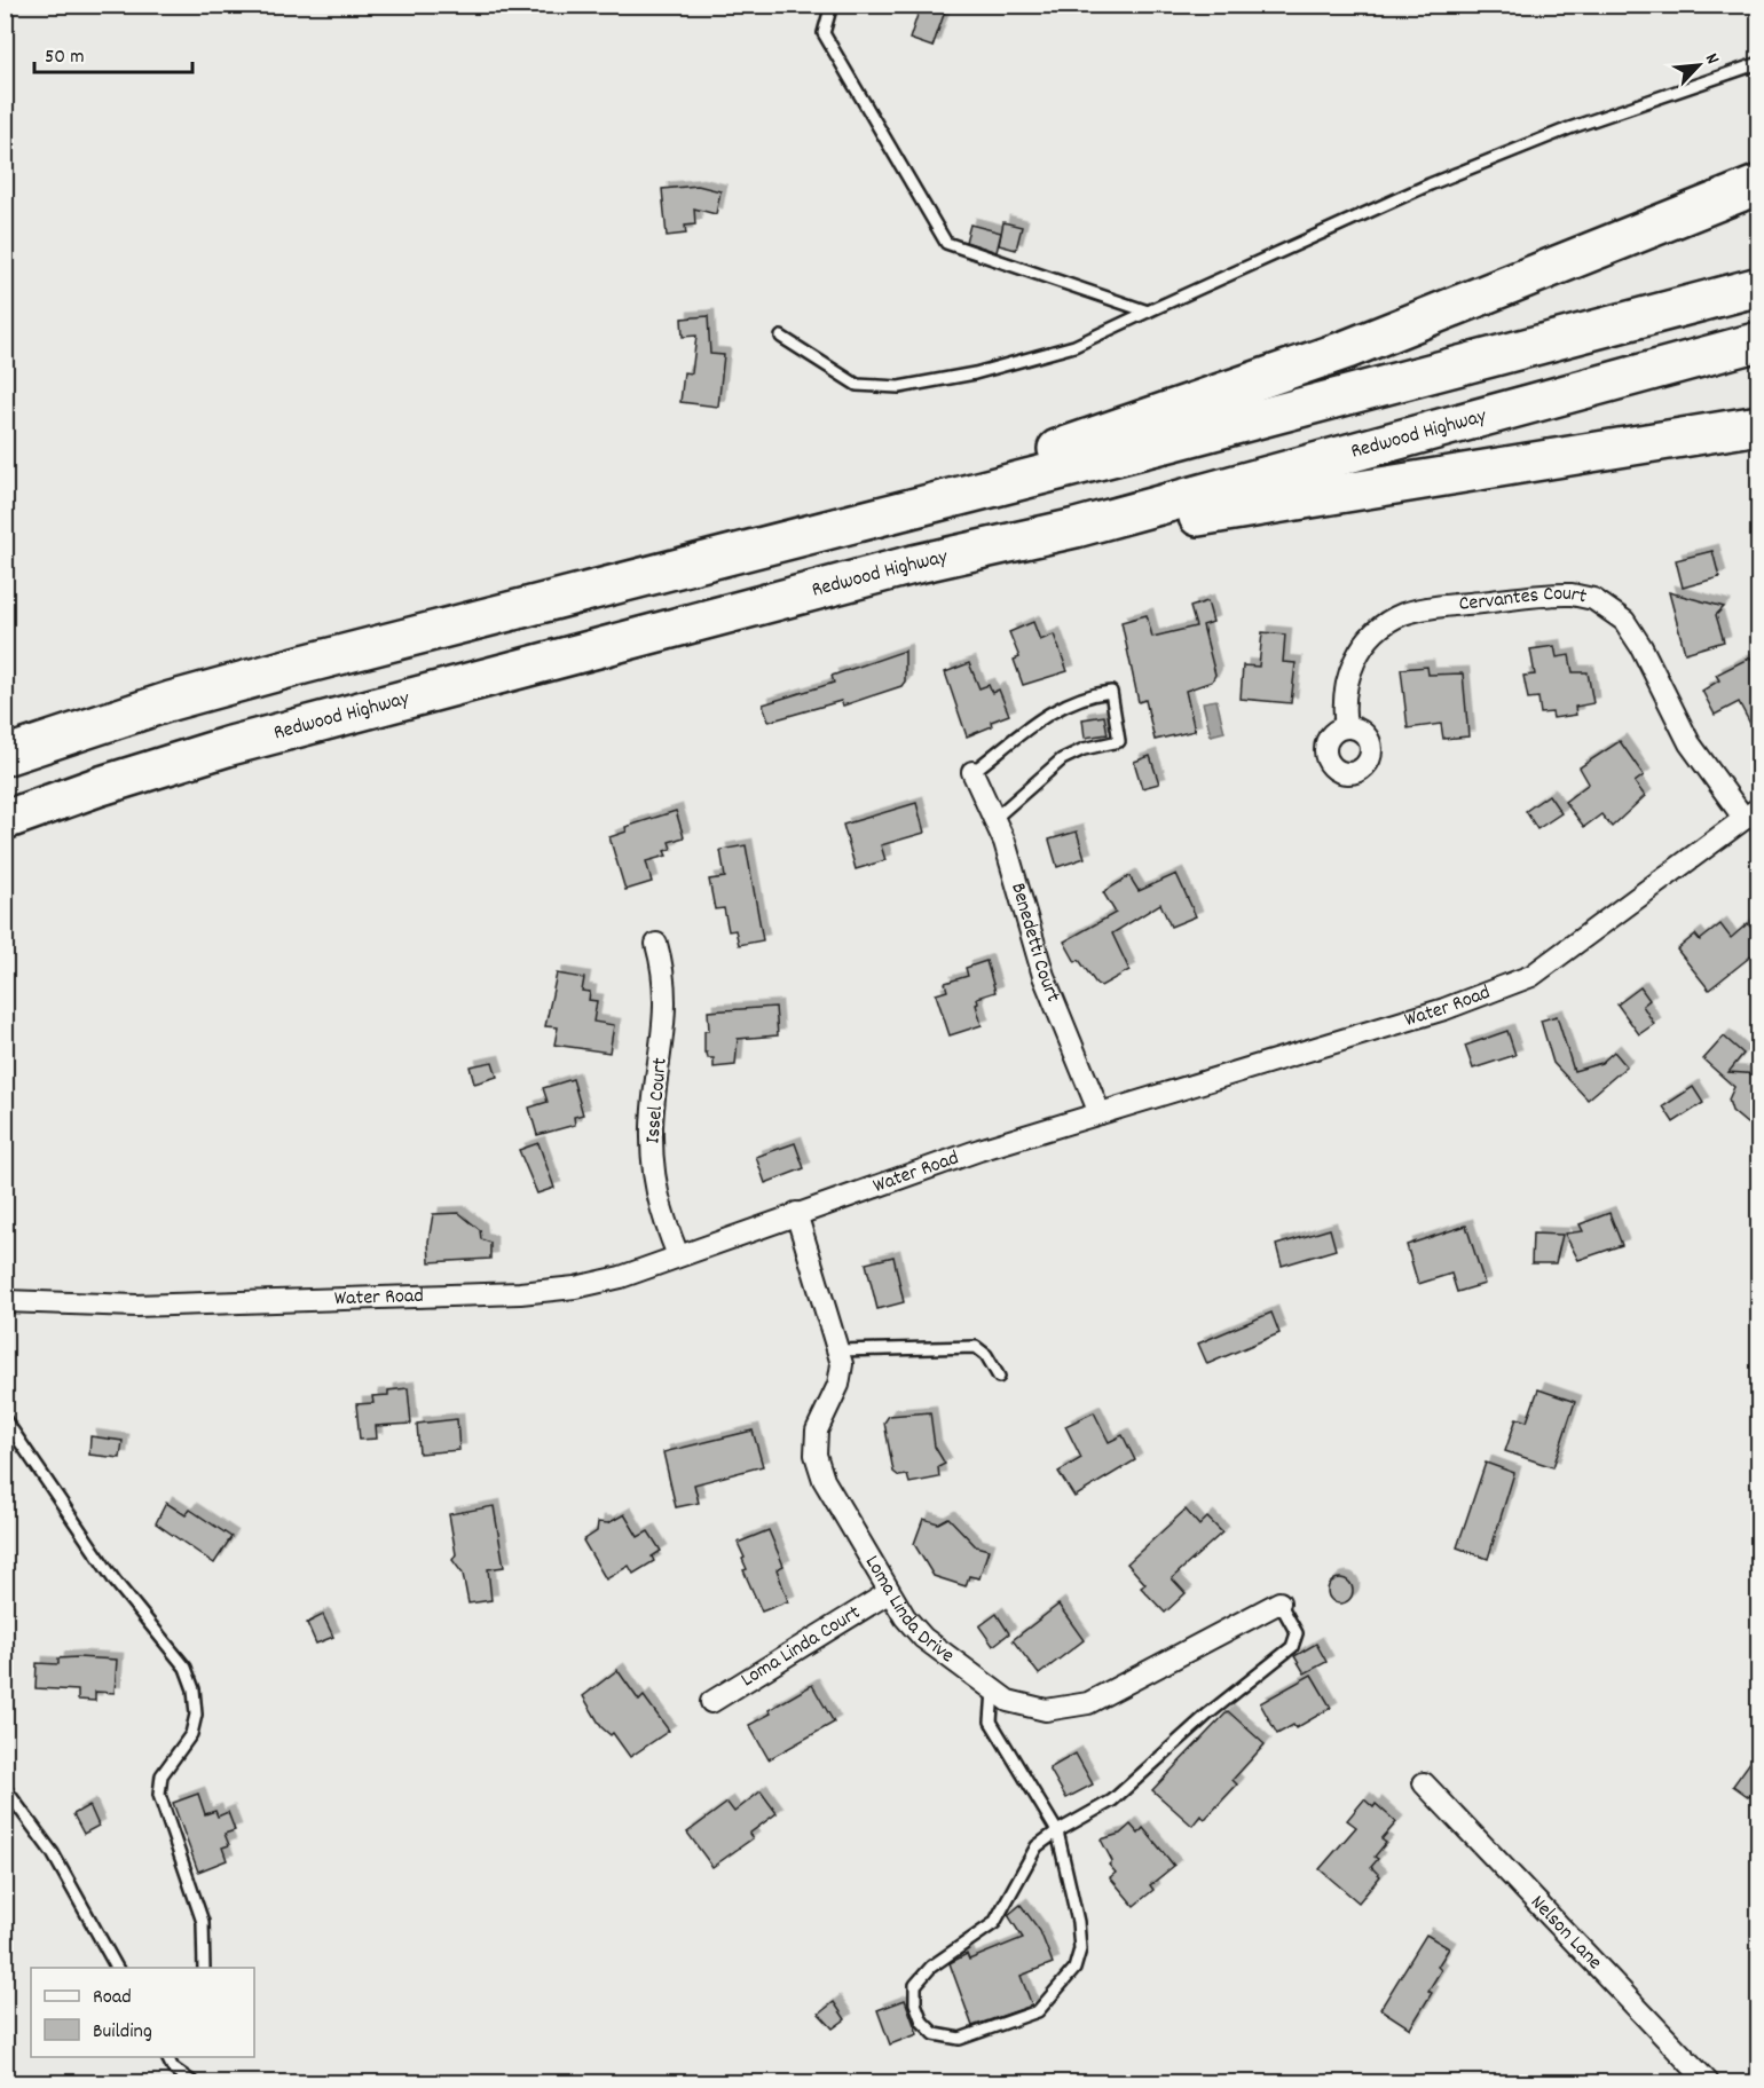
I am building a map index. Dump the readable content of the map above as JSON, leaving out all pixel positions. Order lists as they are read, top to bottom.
{
  "streets": {
    "highway": ["Redwood Highway"],
    "street": [
      "Cervantes Court",
      "Benedetti Court",
      "Water Road",
      "Issel Court",
      "Loma Linda Drive",
      "Loma Linda Court",
      "Nelson Lane"
    ]
  },
  "crossings": [
    ["Cervantes Court", "Water Road"],
    ["Benedetti Court", "Water Road"],
    ["Water Road", "Issel Court"],
    ["Water Road", "Loma Linda Drive"],
    ["Loma Linda Drive", "Loma Linda Court"]
  ],
  "legend": ["Road", "Building"],
  "scale_bar": "50 m",
  "north": "top right"
}
